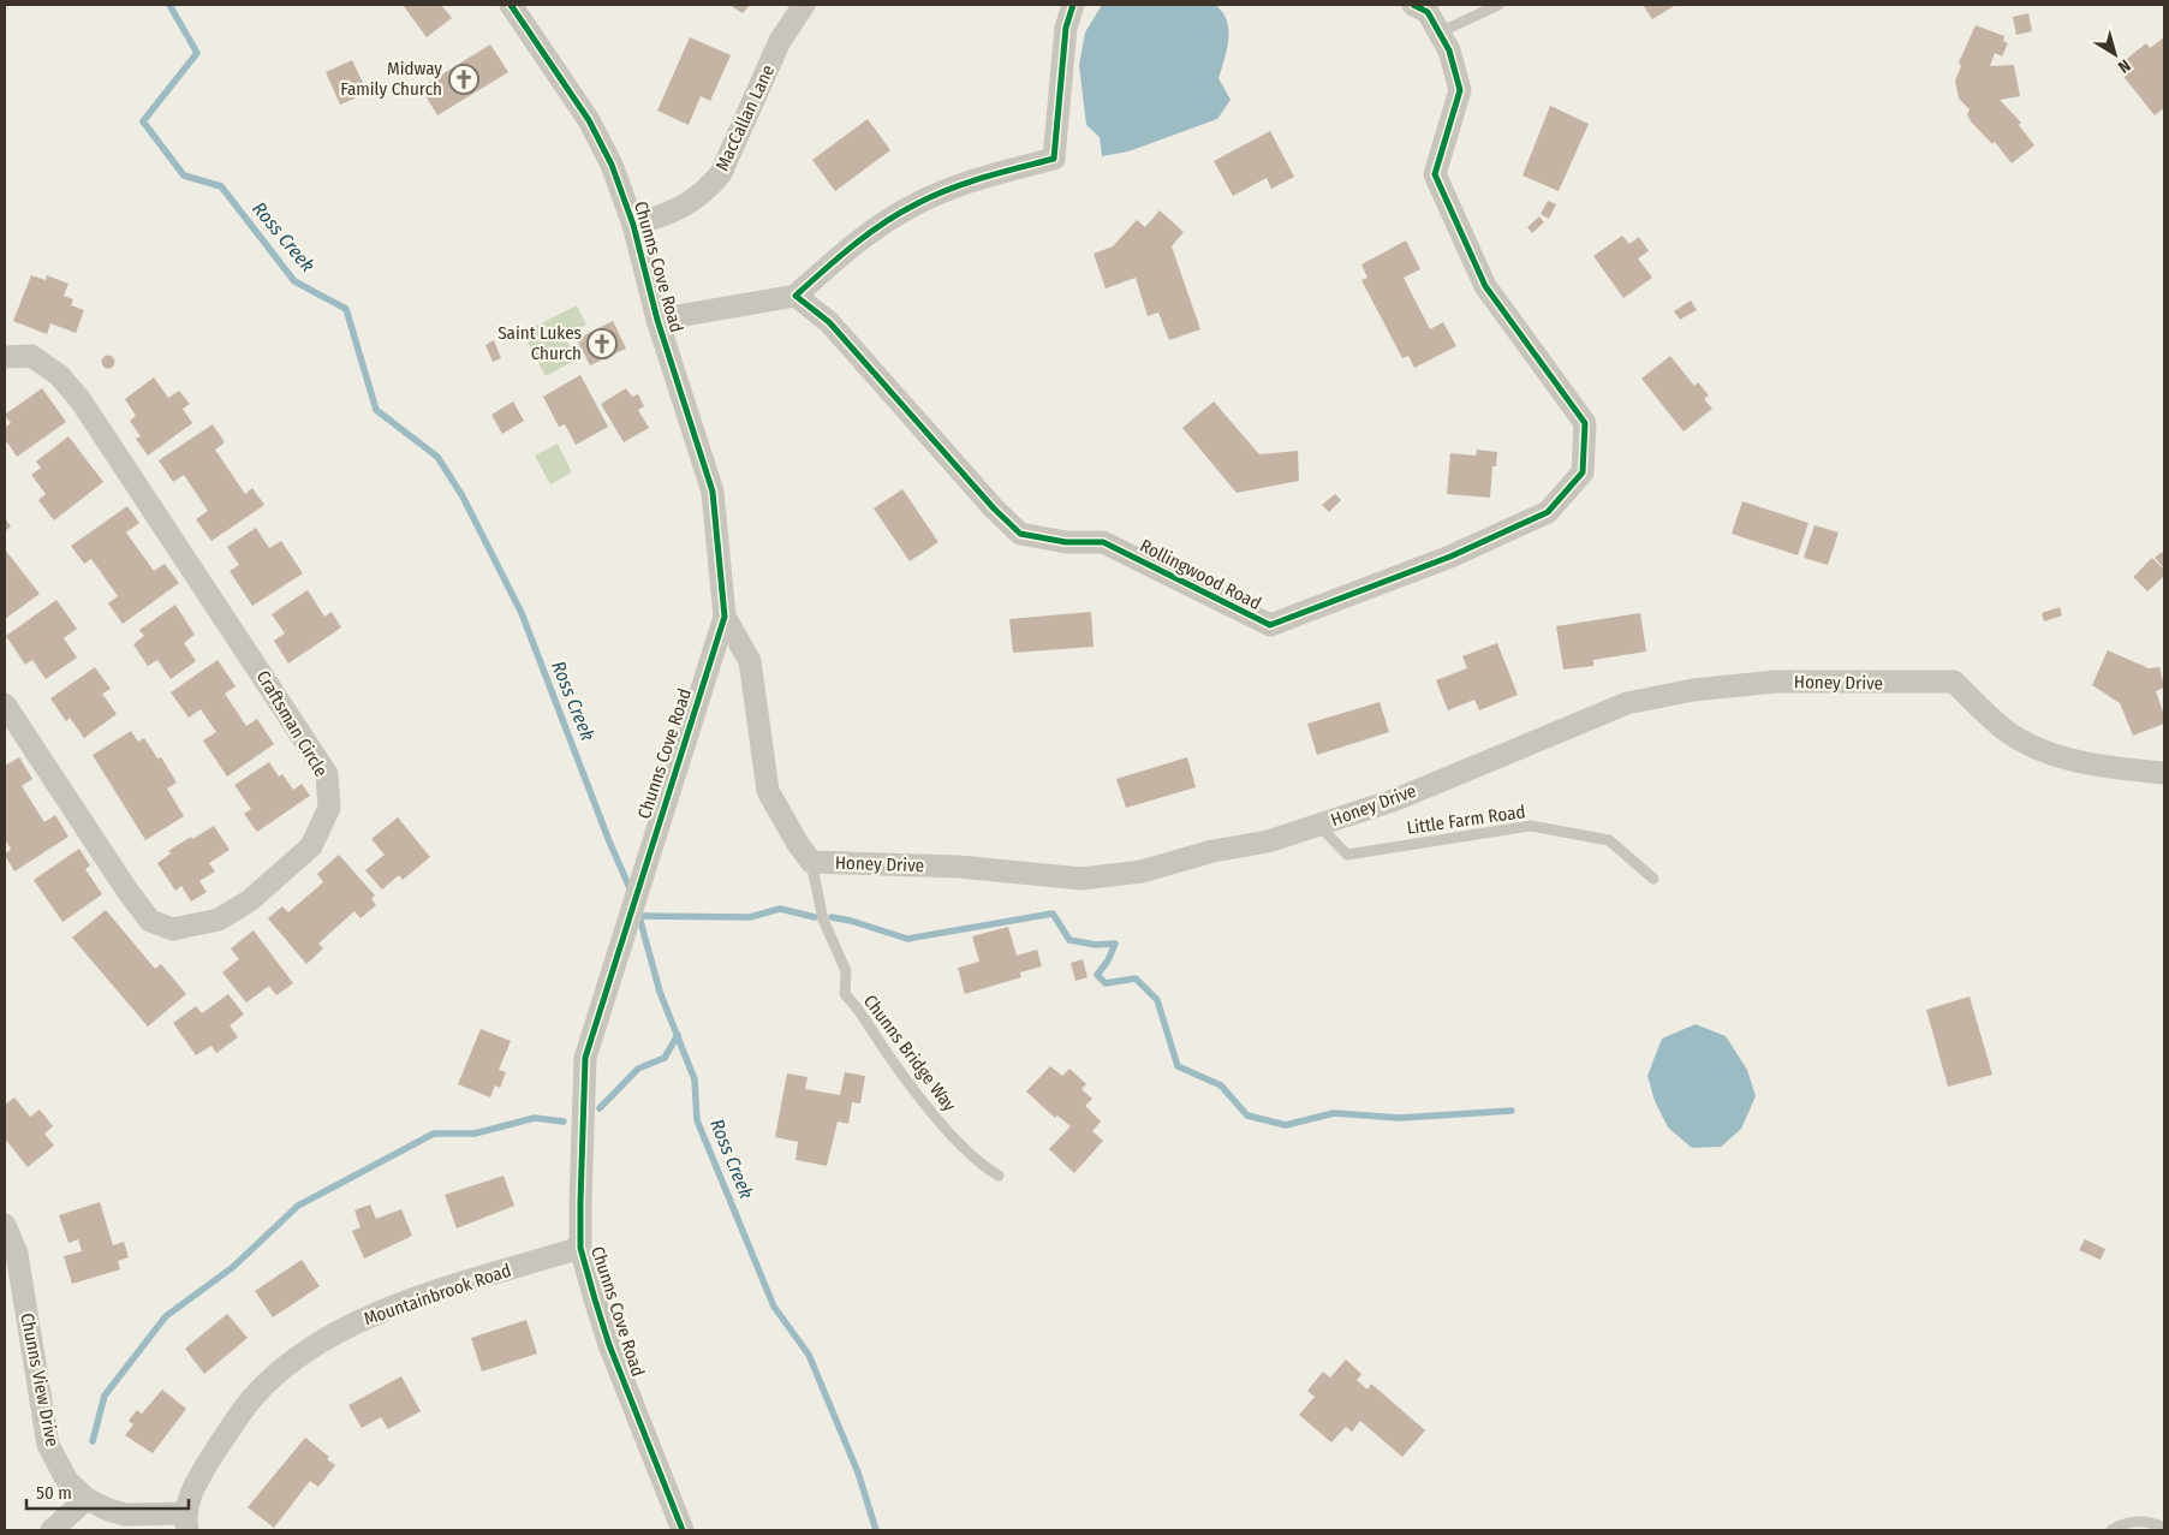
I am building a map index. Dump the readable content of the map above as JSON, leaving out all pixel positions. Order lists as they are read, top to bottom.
{
  "streets": {
    "street": [
      "MacCallan Lane",
      "Chunns Cove Road",
      "Rollingwood Road",
      "Honey Drive",
      "Craftsman Circle",
      "Mountainbrook Road",
      "Chunns View Drive"
    ],
    "lane": ["Little Farm Road", "Chunns Bridge Way"]
  },
  "crossings": [
    ["MacCallan Lane", "Chunns Cove Road"],
    ["Chunns Cove Road", "Honey Drive"],
    ["Chunns Cove Road", "Mountainbrook Road"],
    ["Honey Drive", "Little Farm Road"],
    ["Honey Drive", "Chunns Bridge Way"],
    ["Mountainbrook Road", "Chunns View Drive"]
  ],
  "water": ["Ross Creek"],
  "places": {
    "church": ["Midway Family Church", "Saint Lukes Church"]
  },
  "scale_bar": "50 m",
  "north": "bottom right"
}
